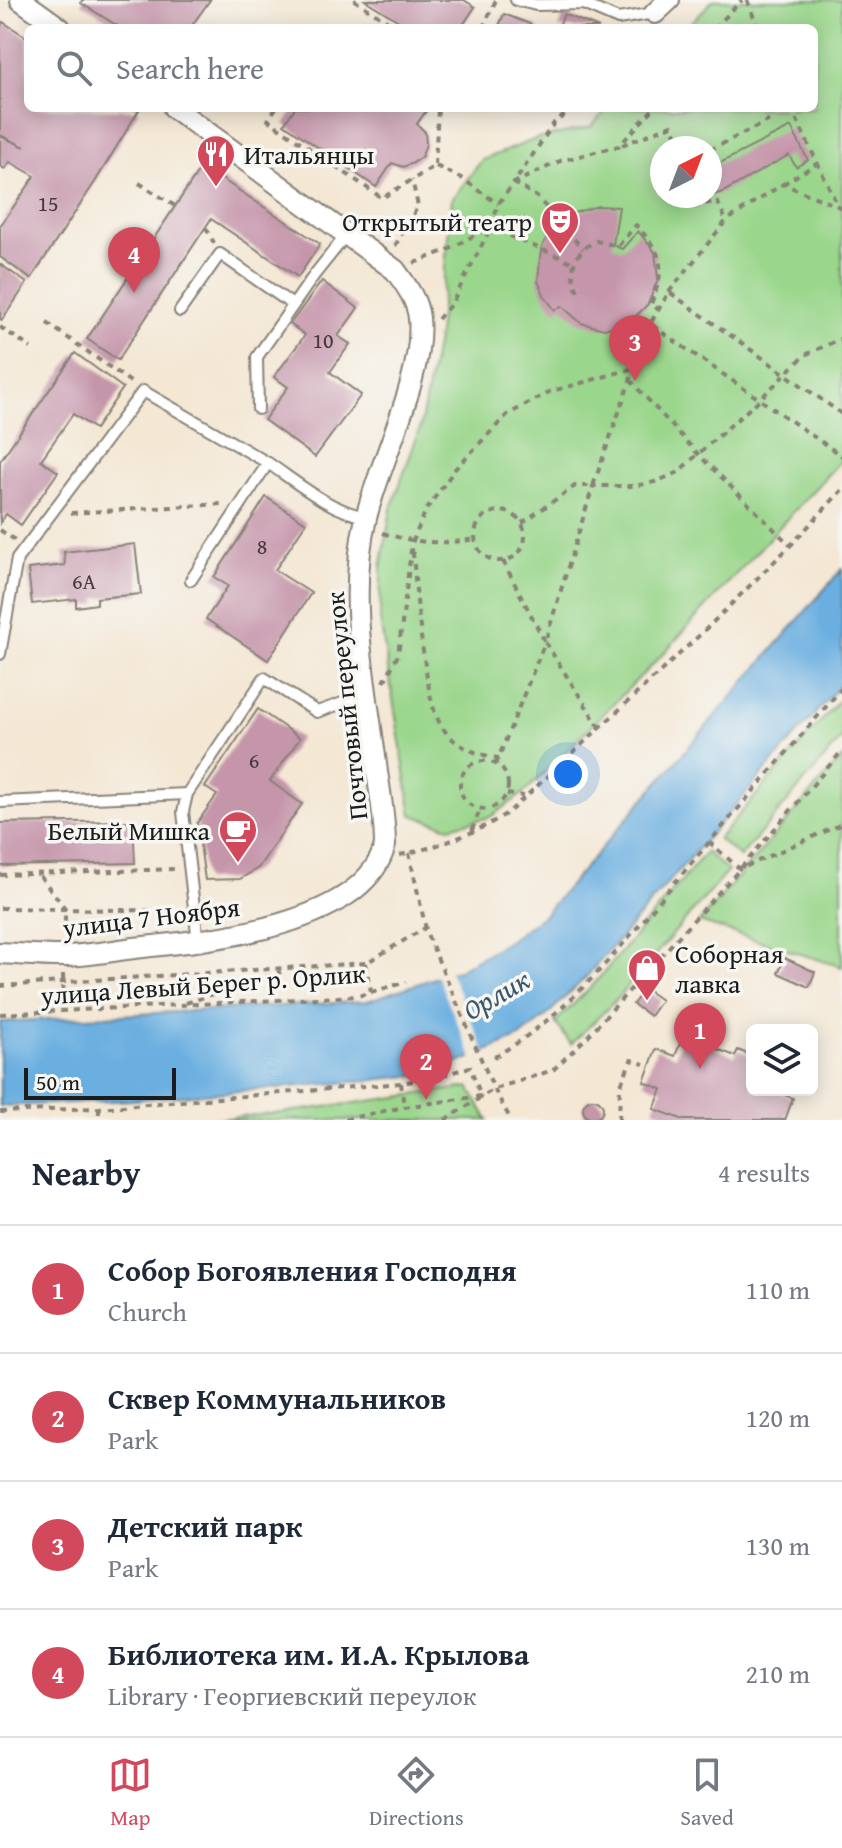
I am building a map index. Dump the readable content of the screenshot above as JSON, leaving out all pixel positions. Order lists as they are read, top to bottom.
{
  "streets": {
    "street": ["Почтовый переулок", "улица 7 Ноября"],
    "path": ["улица Левый Берег р. Орлик"]
  },
  "crossings": [
    ["Почтовый переулок", "улица 7 Ноября"]
  ],
  "water": ["Орлик"],
  "places": {
    "restaurant": ["Итальянцы"],
    "theatre": ["Открытый театр"],
    "cafe": ["Белый Мишка"],
    "shop": ["Соборная лавка"]
  },
  "house_numbers": [
    "15",
    "10",
    "8",
    "6А",
    "6"
  ],
  "scale_bar": "50 m",
  "north": "top right",
  "page": {
    "search": "Search here",
    "pins": [
      "4",
      "3",
      "1",
      "2"
    ],
    "scale": "50 m",
    "heading": ["Nearby", "4 results"],
    "list": [
      {
        "mark": "1",
        "name": "Собор Богоявления Господня",
        "note": "Church",
        "value": "110 m"
      },
      {
        "mark": "2",
        "name": "Сквер Коммунальников",
        "note": "Park",
        "value": "120 m"
      },
      {
        "mark": "3",
        "name": "Детский парк",
        "note": "Park",
        "value": "130 m"
      },
      {
        "mark": "4",
        "name": "Библиотека им. И.А. Крылова",
        "note": "Library · Георгиевский переулок",
        "value": "210 m"
      }
    ],
    "nav": ["Map", "Directions", "Saved"]
  }
}
